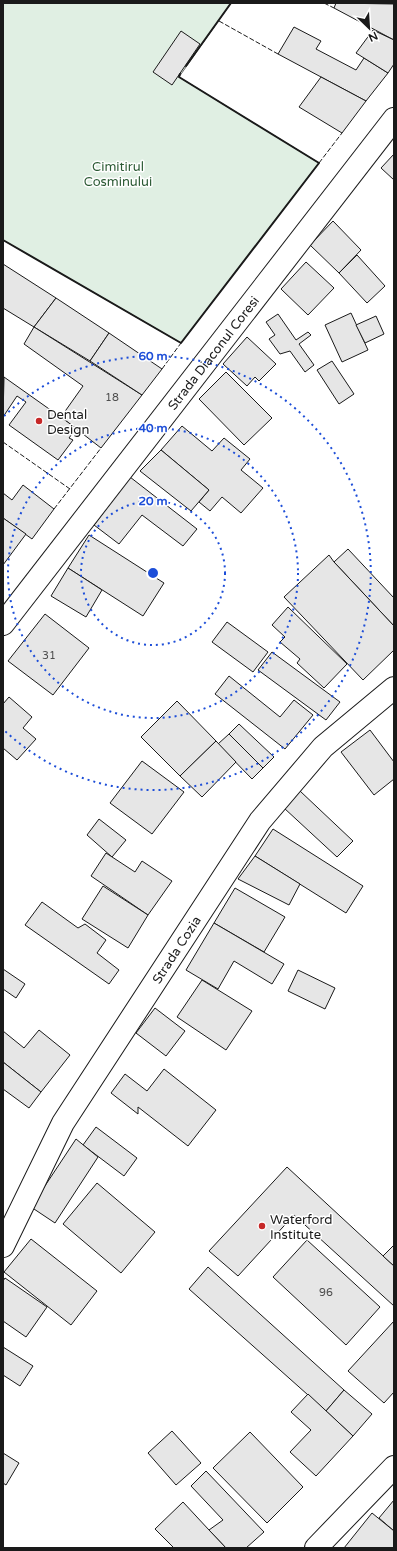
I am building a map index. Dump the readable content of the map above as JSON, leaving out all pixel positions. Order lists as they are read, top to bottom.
{
  "streets": {
    "street": ["Strada Diaconul Coresi", "Strada Cozia"]
  },
  "parks": ["Cimitirul Cosminului"],
  "places": ["Dental Design", "Waterford Institute"],
  "house_numbers": ["18", "31", "96"],
  "north": "bottom right",
  "rings": ["60 m", "40 m", "20 m"]
}
